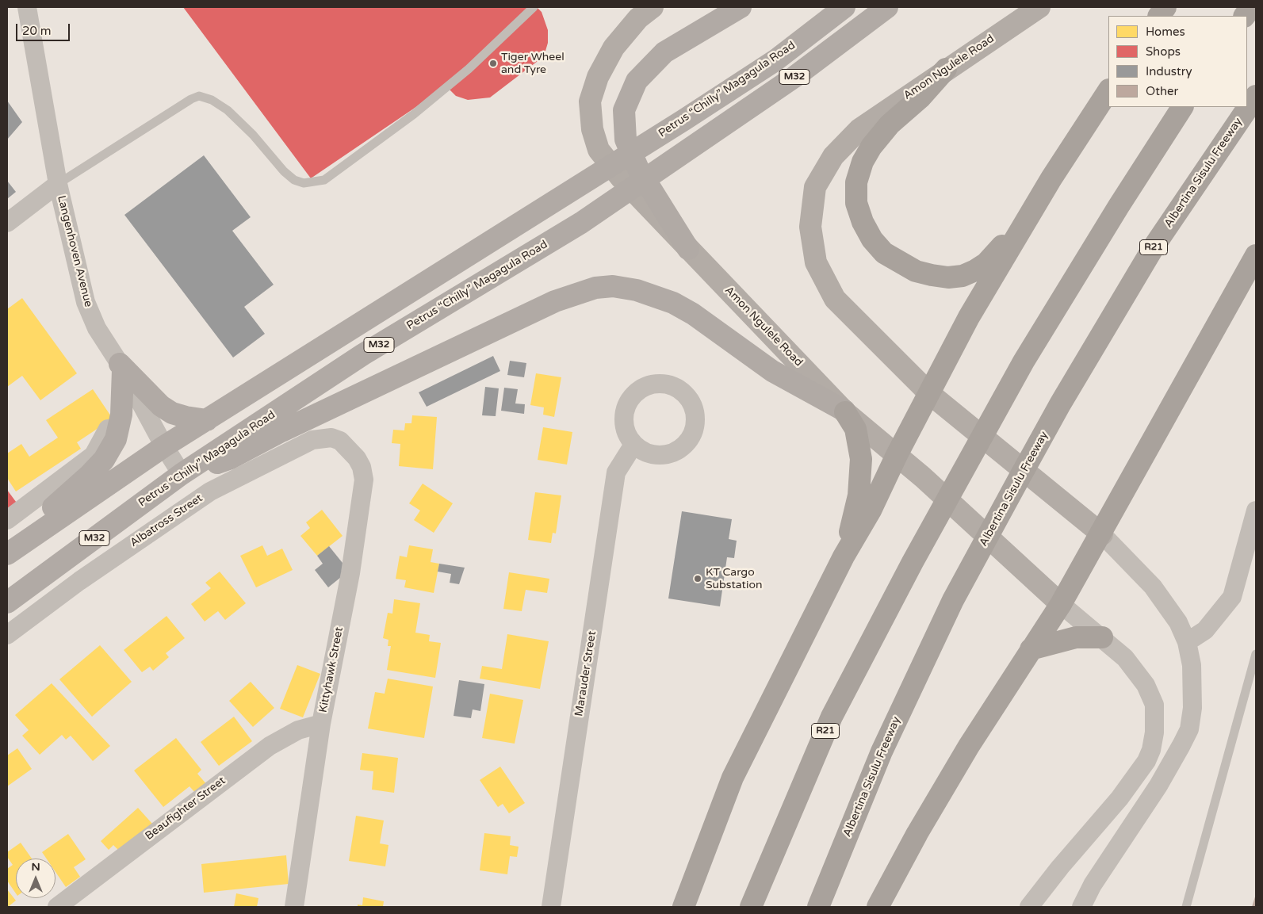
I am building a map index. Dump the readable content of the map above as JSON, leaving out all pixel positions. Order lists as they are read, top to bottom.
{
  "streets": {
    "highway": ["Albertina Sisulu Freeway", "R21"],
    "main road": ["Amon Ngulele Road", "M32", "Petrus “Chilly” Magagula Road"],
    "street": [
      "Langenhoven Avenue",
      "Albatross Street",
      "Kittyhawk Street",
      "Marauder Street",
      "Beaufighter Street"
    ]
  },
  "crossings": [
    ["Petrus “Chilly” Magagula Road", "Langenhoven Avenue"],
    ["Albatross Street", "Kittyhawk Street"],
    ["Kittyhawk Street", "Beaufighter Street"]
  ],
  "places": ["Tiger Wheel and Tyre", "KT Cargo Substation"],
  "legend": [
    "Homes",
    "Shops",
    "Industry",
    "Other"
  ],
  "scale_bar": "20 m",
  "north": "top"
}
